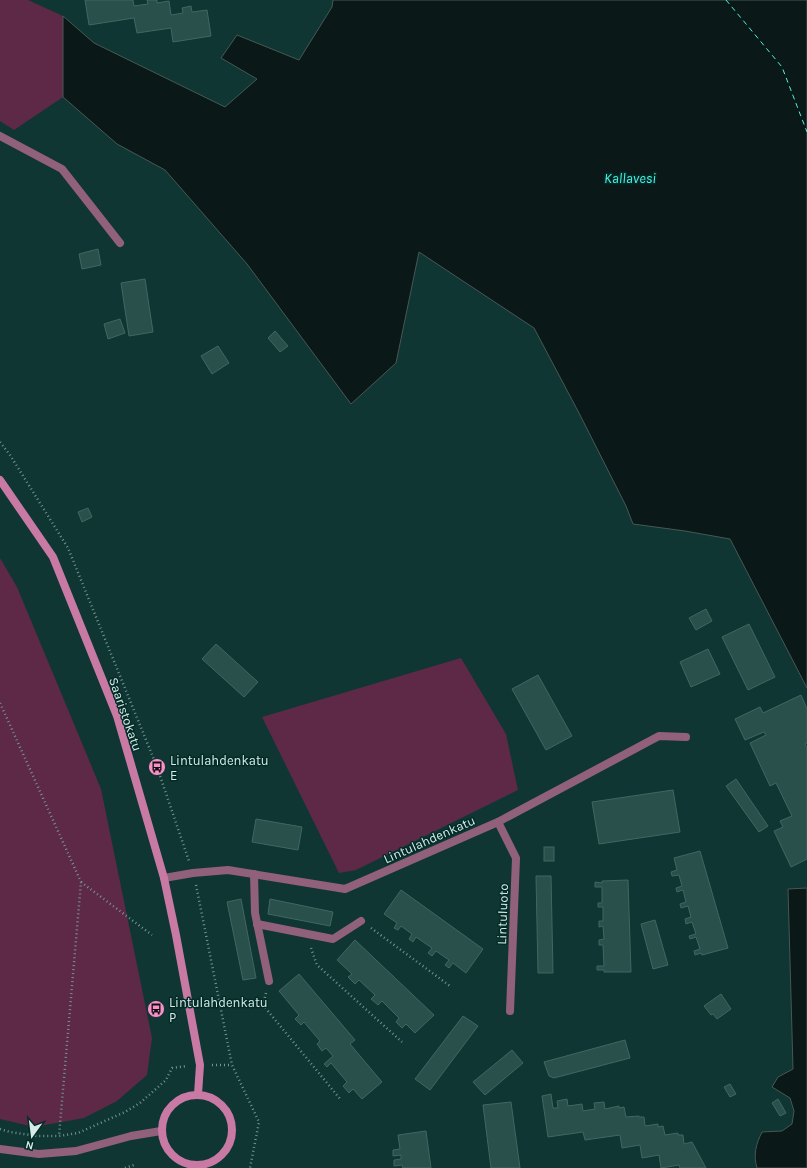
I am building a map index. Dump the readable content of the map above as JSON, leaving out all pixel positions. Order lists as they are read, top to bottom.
{
  "streets": {
    "main road": ["Saaristokatu"],
    "street": ["Lintulahdenkatu", "Lintuluoto"]
  },
  "crossings": [
    ["Saaristokatu", "Lintulahdenkatu"],
    ["Lintulahdenkatu", "Lintuluoto"]
  ],
  "water": ["Kallavesi"],
  "places": {
    "bus stop": ["Lintulahdenkatu E", "Lintulahdenkatu P"]
  },
  "north": "bottom"
}
